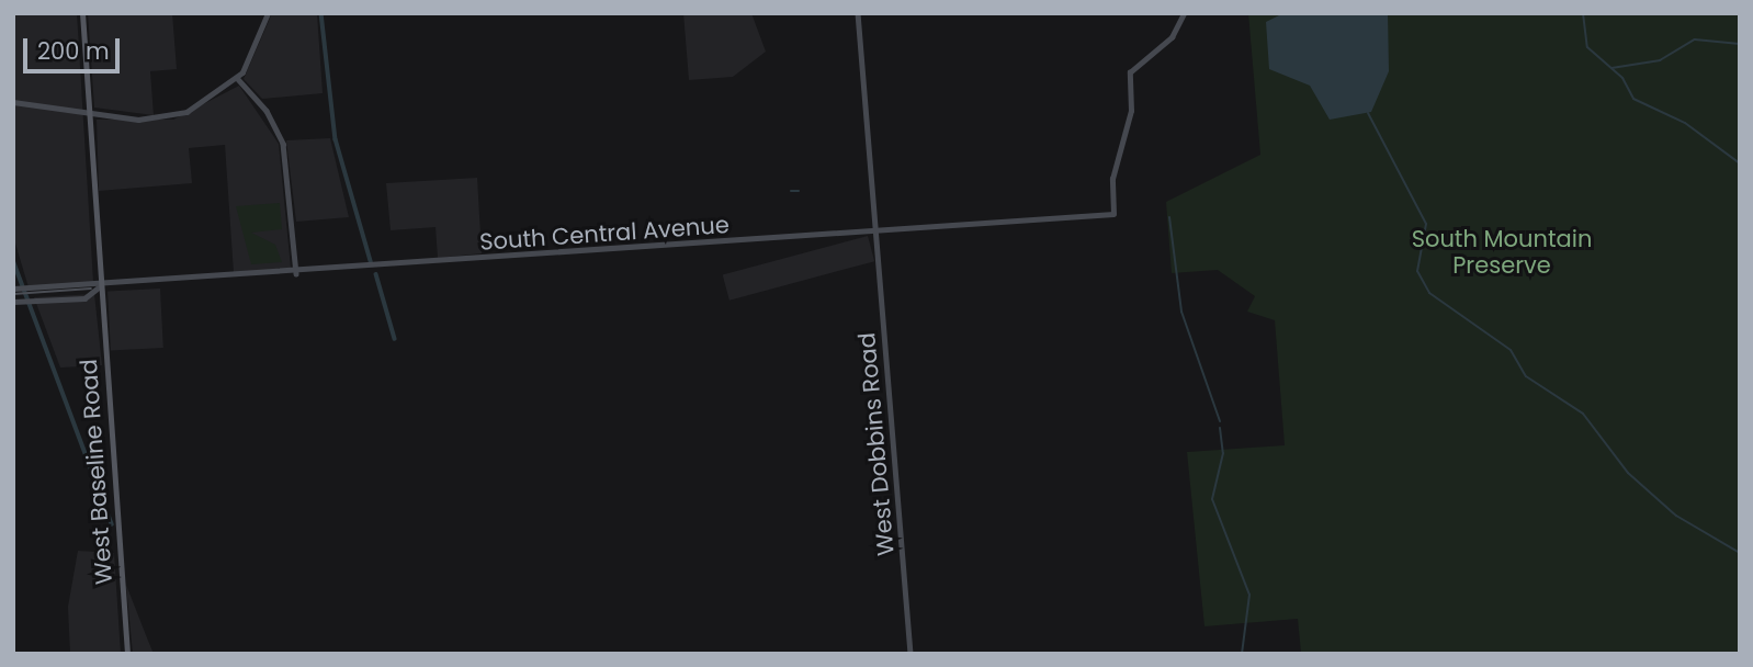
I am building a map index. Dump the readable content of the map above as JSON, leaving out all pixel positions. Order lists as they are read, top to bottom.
{
  "streets": {
    "main road": ["South Central Avenue", "West Dobbins Road", "West Baseline Road"]
  },
  "crossings": [
    ["South Central Avenue", "West Dobbins Road"],
    ["South Central Avenue", "West Baseline Road"]
  ],
  "parks": ["South Mountain Preserve"],
  "scale_bar": "200 m"
}
